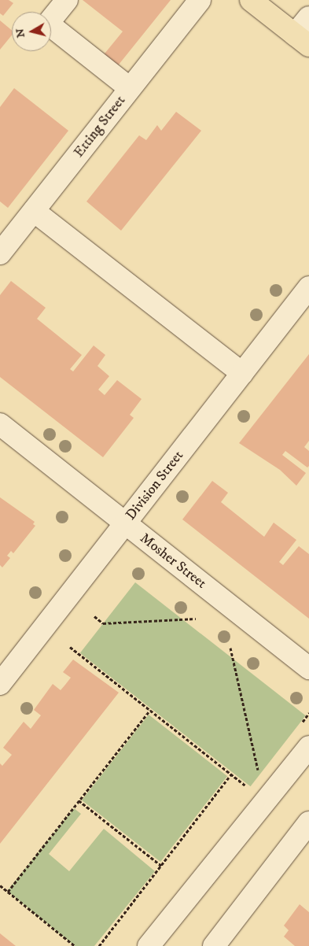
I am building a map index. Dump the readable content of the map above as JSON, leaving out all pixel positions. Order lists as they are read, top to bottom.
{
  "streets": {
    "street": ["Etting Street", "Division Street", "Mosher Street"]
  },
  "crossings": [
    ["Division Street", "Mosher Street"]
  ],
  "north": "left"
}
